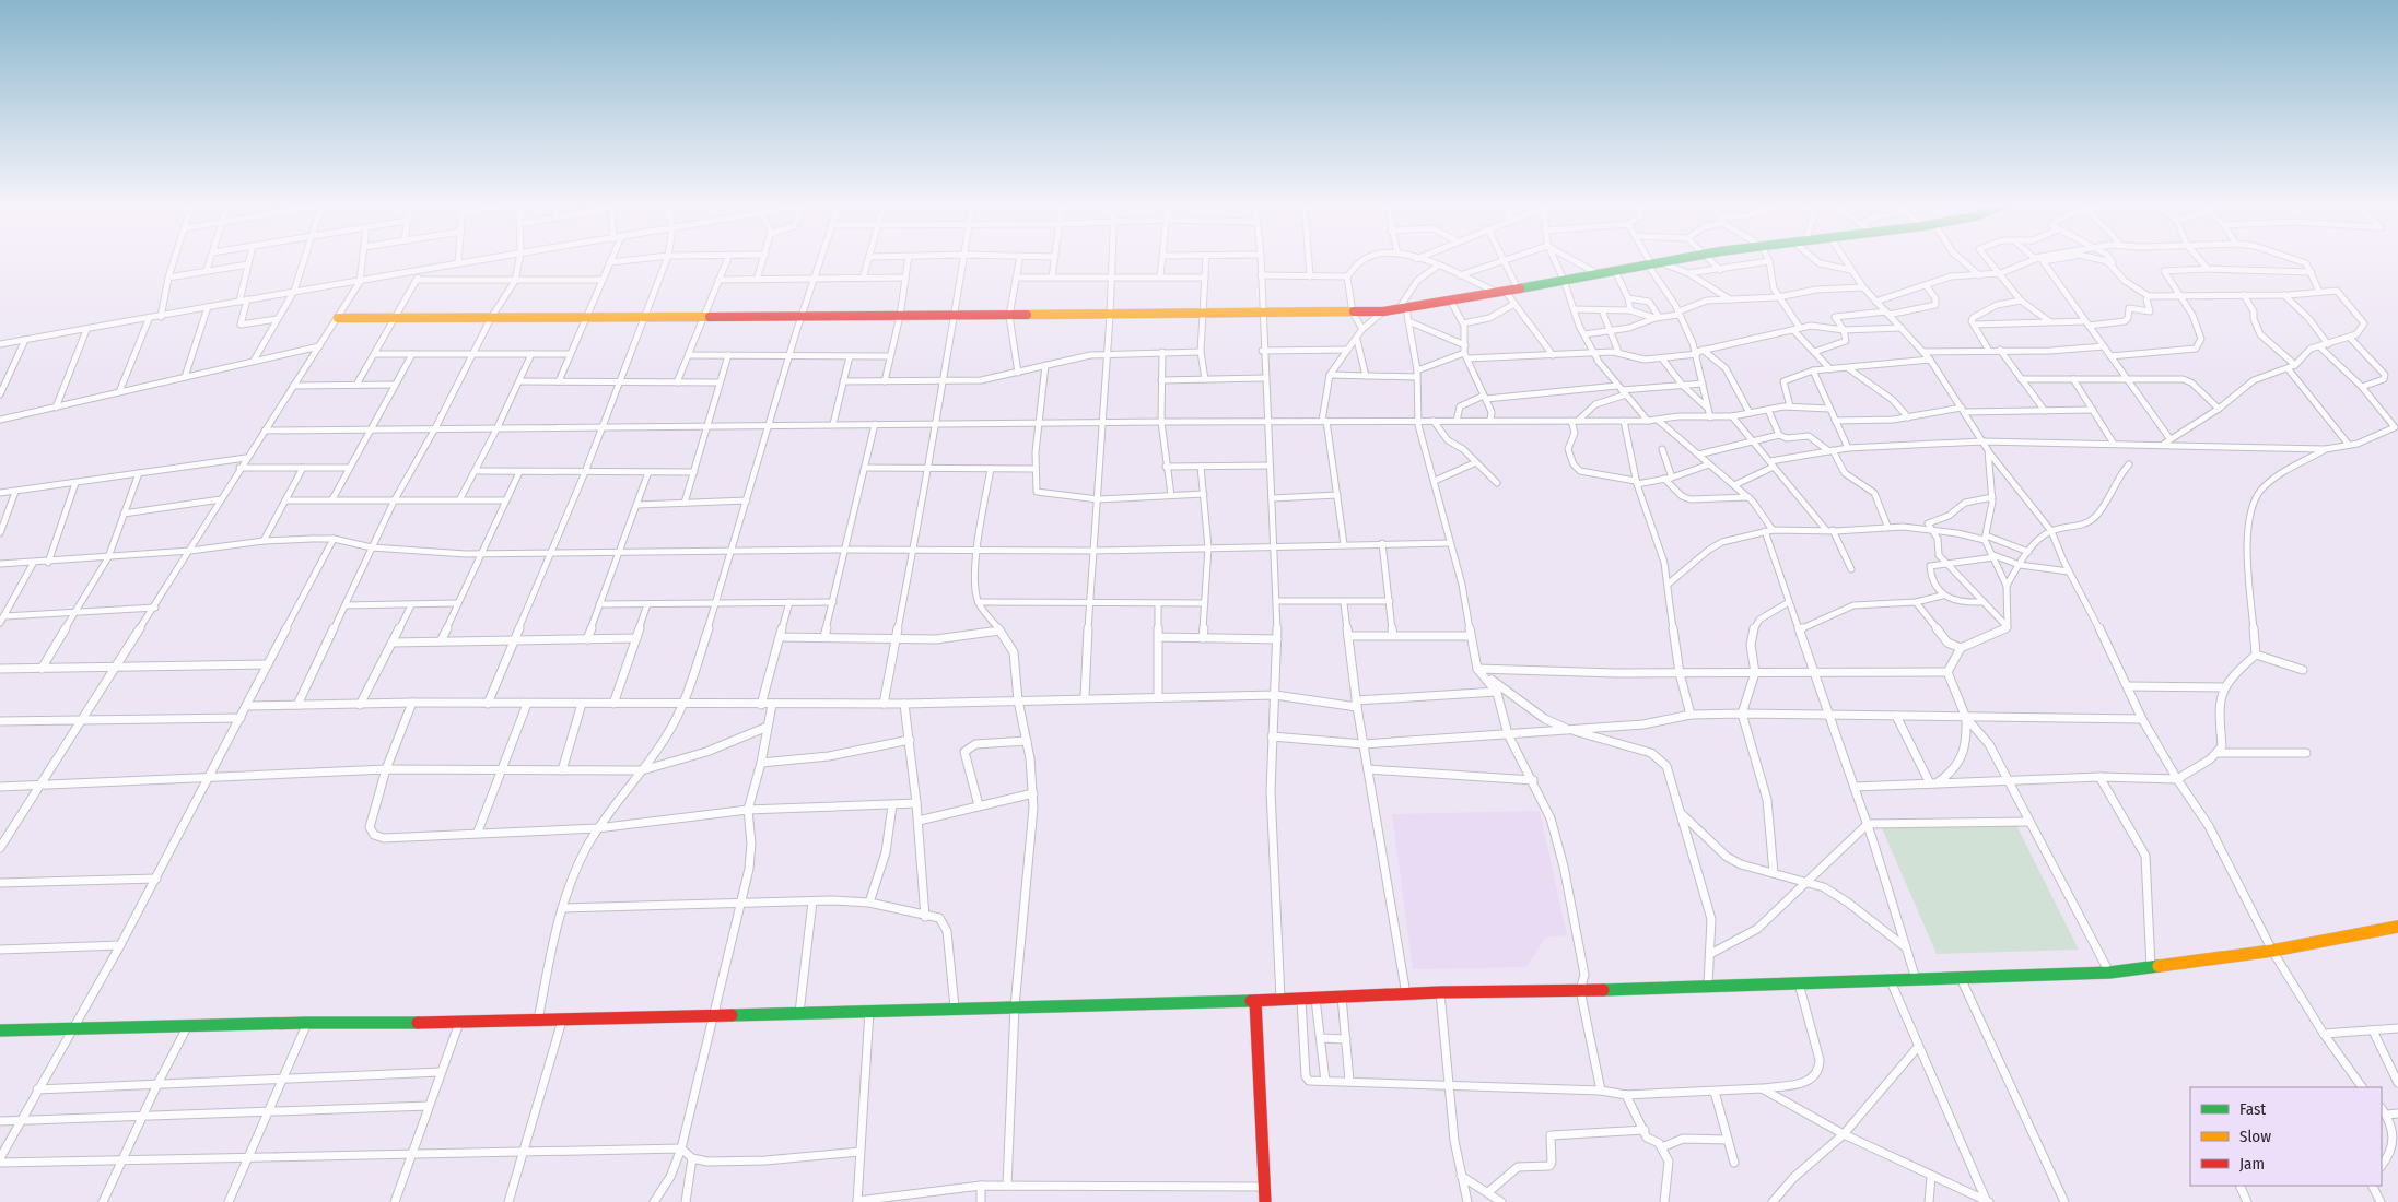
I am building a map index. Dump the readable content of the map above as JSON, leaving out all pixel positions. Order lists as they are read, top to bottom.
{
  "legend": ["Fast", "Slow", "Jam"]
}
